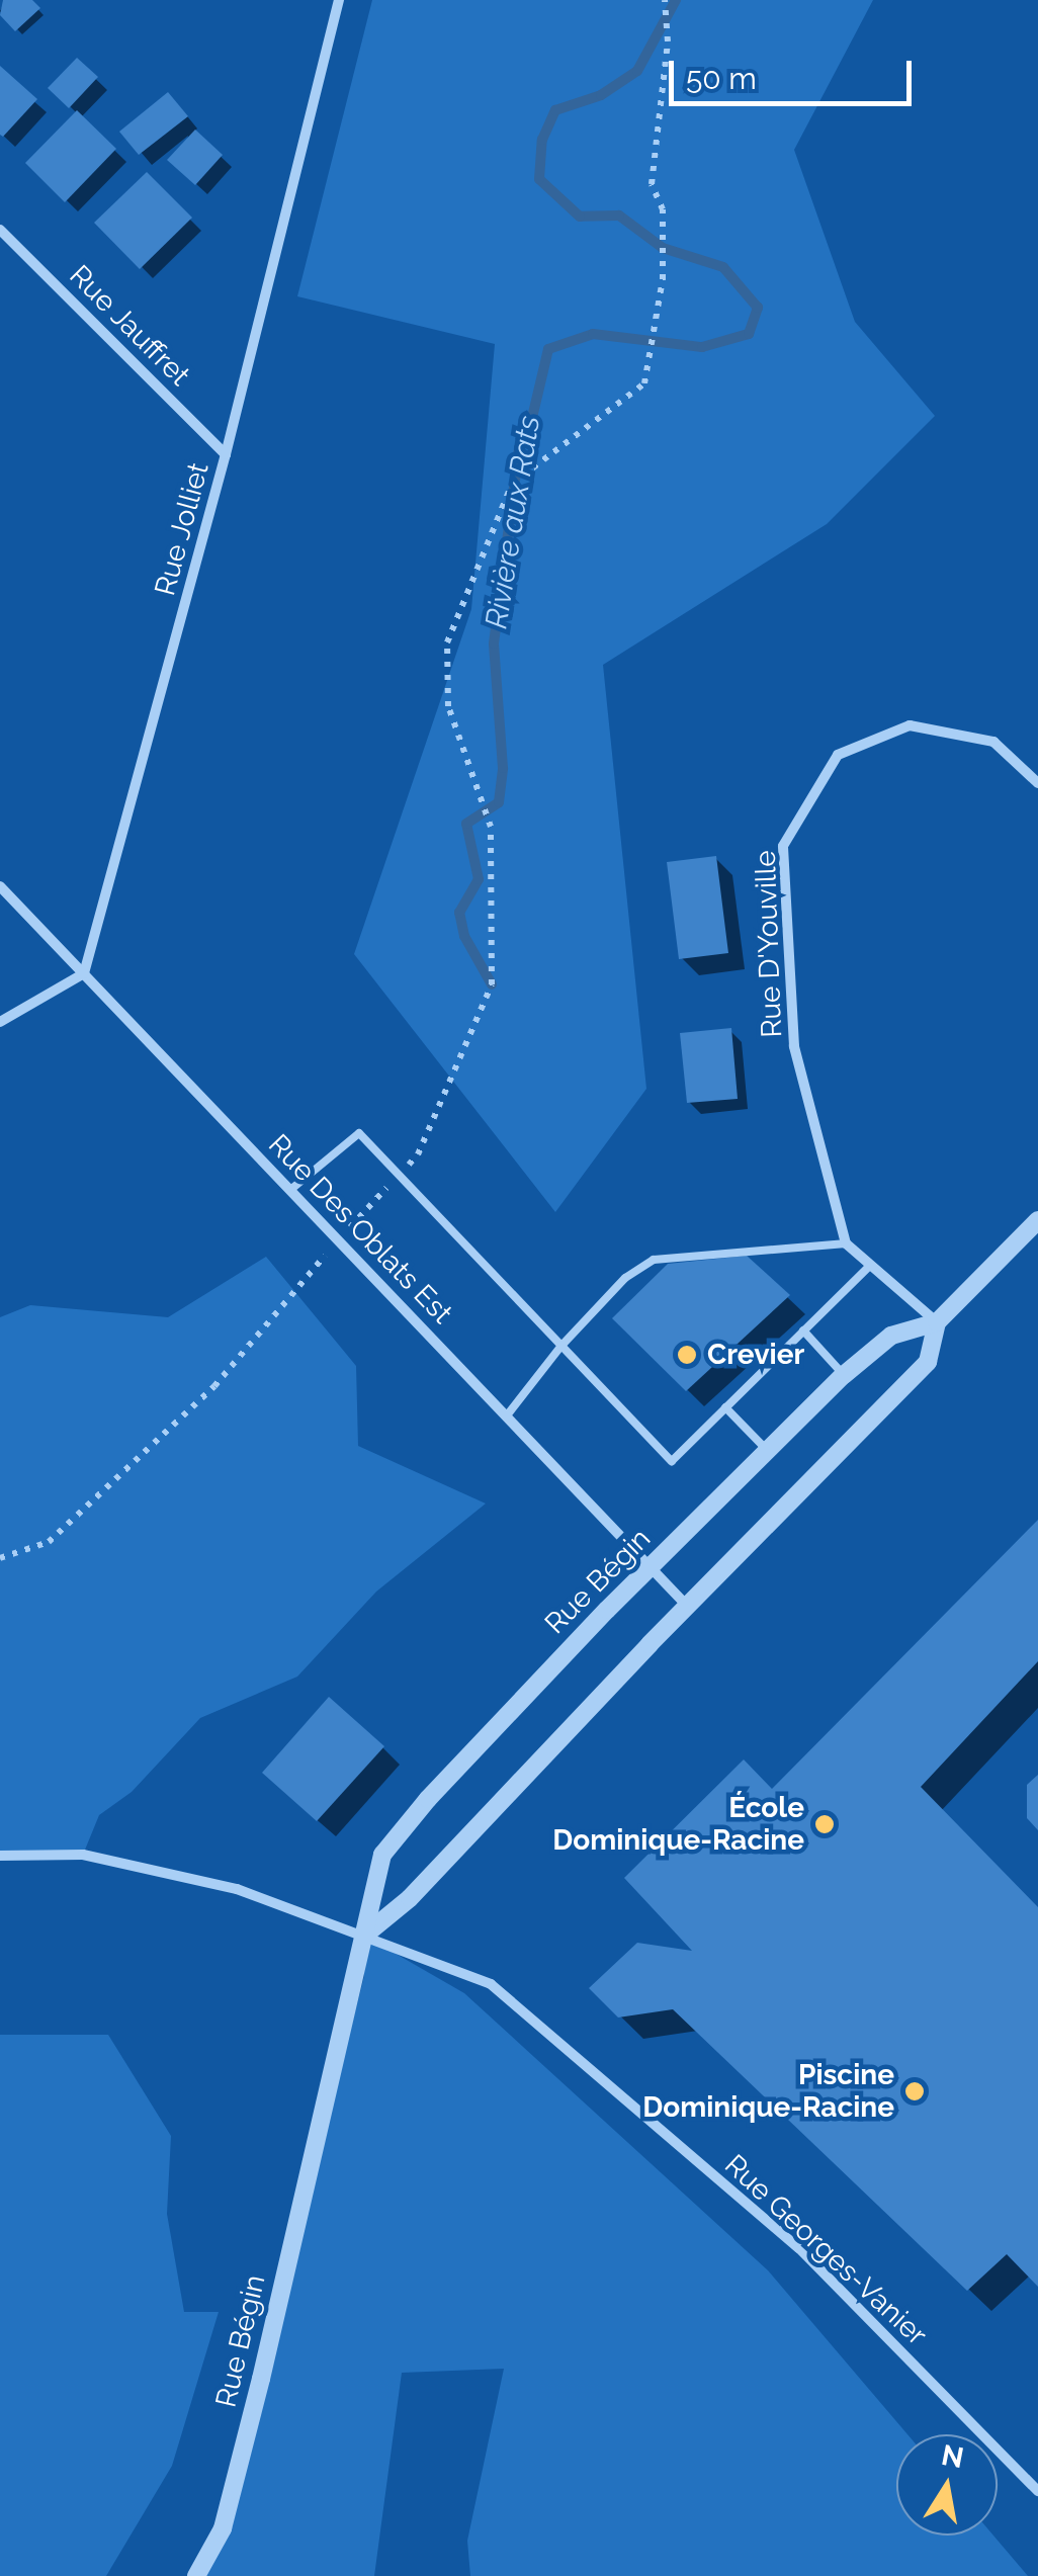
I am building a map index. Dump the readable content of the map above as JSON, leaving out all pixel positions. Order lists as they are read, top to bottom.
{
  "streets": {
    "street": [
      "Rue Jauffret",
      "Rue Jolliet",
      "Rue D'Youville",
      "Rue Des Oblats Est",
      "Rue Bégin",
      "Rue Georges-Vanier"
    ]
  },
  "crossings": [
    ["Rue Jauffret", "Rue Jolliet"],
    ["Rue Jolliet", "Rue Des Oblats Est"],
    ["Rue Des Oblats Est", "Rue Bégin"],
    ["Rue Bégin", "Rue Georges-Vanier"]
  ],
  "water": ["Rivière aux Rats"],
  "places": ["Crevier", "École Dominique-Racine", "Piscine Dominique-Racine"],
  "scale_bar": "50 m",
  "north": "top"
}
